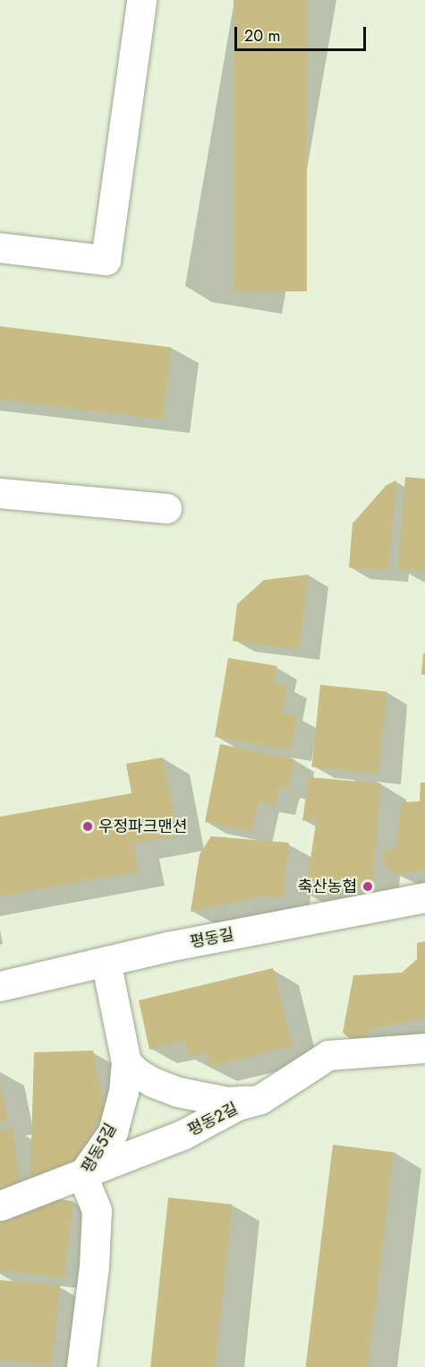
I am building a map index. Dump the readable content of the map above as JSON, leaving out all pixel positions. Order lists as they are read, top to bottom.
{
  "streets": {
    "street": ["평동길", "평동2길", "평동5길"]
  },
  "crossings": [
    ["평동길", "평동5길"],
    ["평동2길", "평동5길"]
  ],
  "places": ["우정파크맨션", "축산농협"],
  "scale_bar": "20 m"
}
